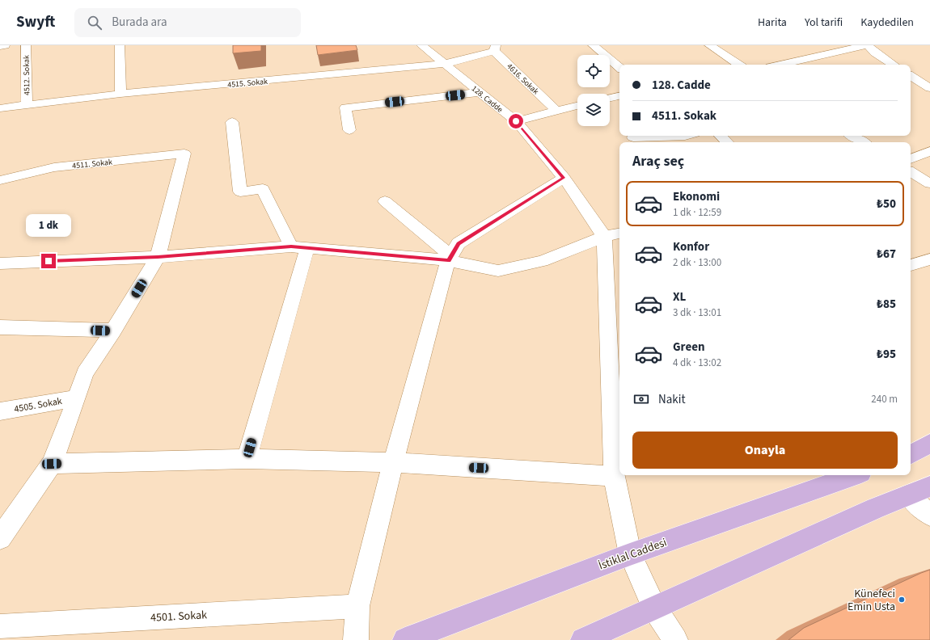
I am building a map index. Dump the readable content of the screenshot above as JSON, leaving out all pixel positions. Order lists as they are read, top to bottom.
{
  "streets": {
    "main road": ["İstiklal Caddesi"],
    "street": [
      "4512. Sokak",
      "4616. Sokak",
      "4515. Sokak",
      "128. Cadde",
      "4511. Sokak",
      "4505. Sokak",
      "4501. Sokak"
    ]
  },
  "crossings": [
    ["4512. Sokak", "4515. Sokak"],
    ["4616. Sokak", "4515. Sokak"],
    ["4515. Sokak", "128. Cadde"]
  ],
  "places": ["Künefeci Emin Usta"],
  "page": {
    "header": "Swyft",
    "search": "Burada ara",
    "nav": ["Harita", "Yol tarifi", "Kaydedilen"],
    "banner": ["128. Cadde", "4511. Sokak"],
    "heading": "Araç seç",
    "list": [
      {
        "name": "Ekonomi",
        "note": "1 dk · 12:59",
        "value": "₺50"
      },
      {
        "name": "Konfor",
        "note": "2 dk · 13:00",
        "value": "₺67"
      },
      {
        "name": "XL",
        "note": "3 dk · 13:01",
        "value": "₺85"
      },
      {
        "name": "Green",
        "note": "4 dk · 13:02",
        "value": "₺95"
      }
    ],
    "bubble": "1 dk",
    "pay": ["Nakit", "240 m"],
    "buttons": "Onayla"
  }
}
